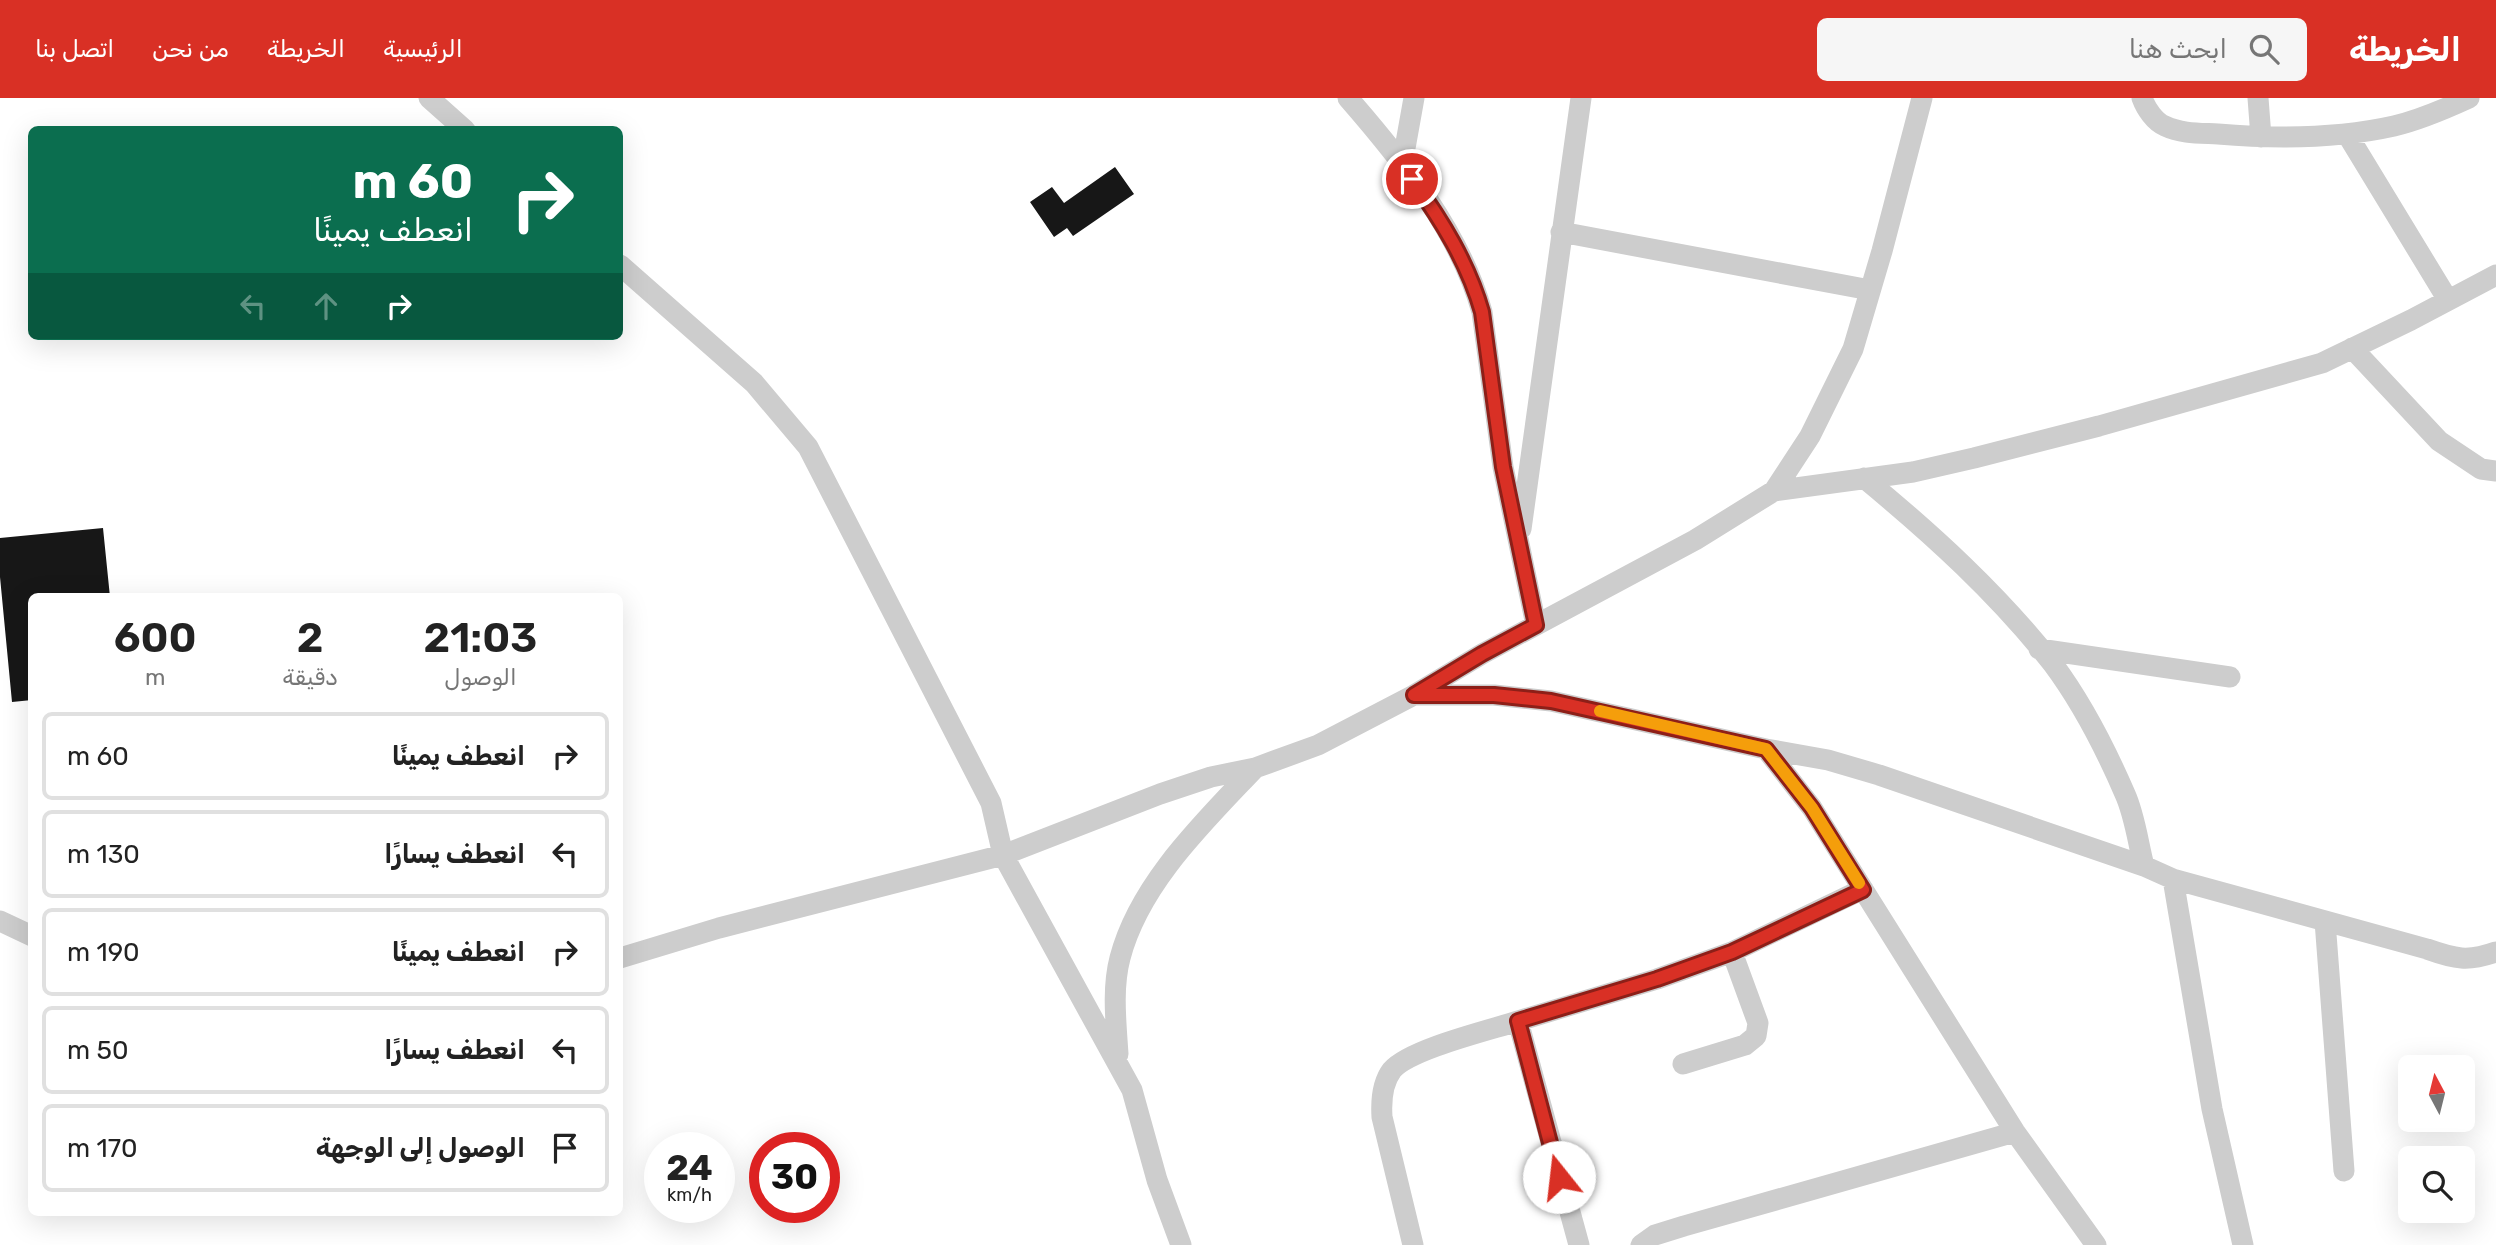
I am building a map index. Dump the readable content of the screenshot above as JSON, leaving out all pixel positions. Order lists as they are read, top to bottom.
{
  "north": "top",
  "page": {
    "header": "الخريطة",
    "search": "ابحث هنا",
    "nav": [
      "الرئيسية",
      "الخريطة",
      "من نحن",
      "اتصل بنا"
    ],
    "turn": ["60 m", "انعطف يمينًا"],
    "eta": [
      "21:03",
      "الوصول",
      "2",
      "دقيقة",
      "600",
      "m"
    ],
    "list": [
      {
        "name": "انعطف يمينًا",
        "value": "60 m"
      },
      {
        "name": "انعطف يسارًا",
        "value": "130 m"
      },
      {
        "name": "انعطف يمينًا",
        "value": "190 m"
      },
      {
        "name": "انعطف يسارًا",
        "value": "50 m"
      },
      {
        "name": "الوصول إلى الوجهة",
        "value": "170 m"
      }
    ],
    "speed": "24 km/h",
    "limit": "30"
  }
}
